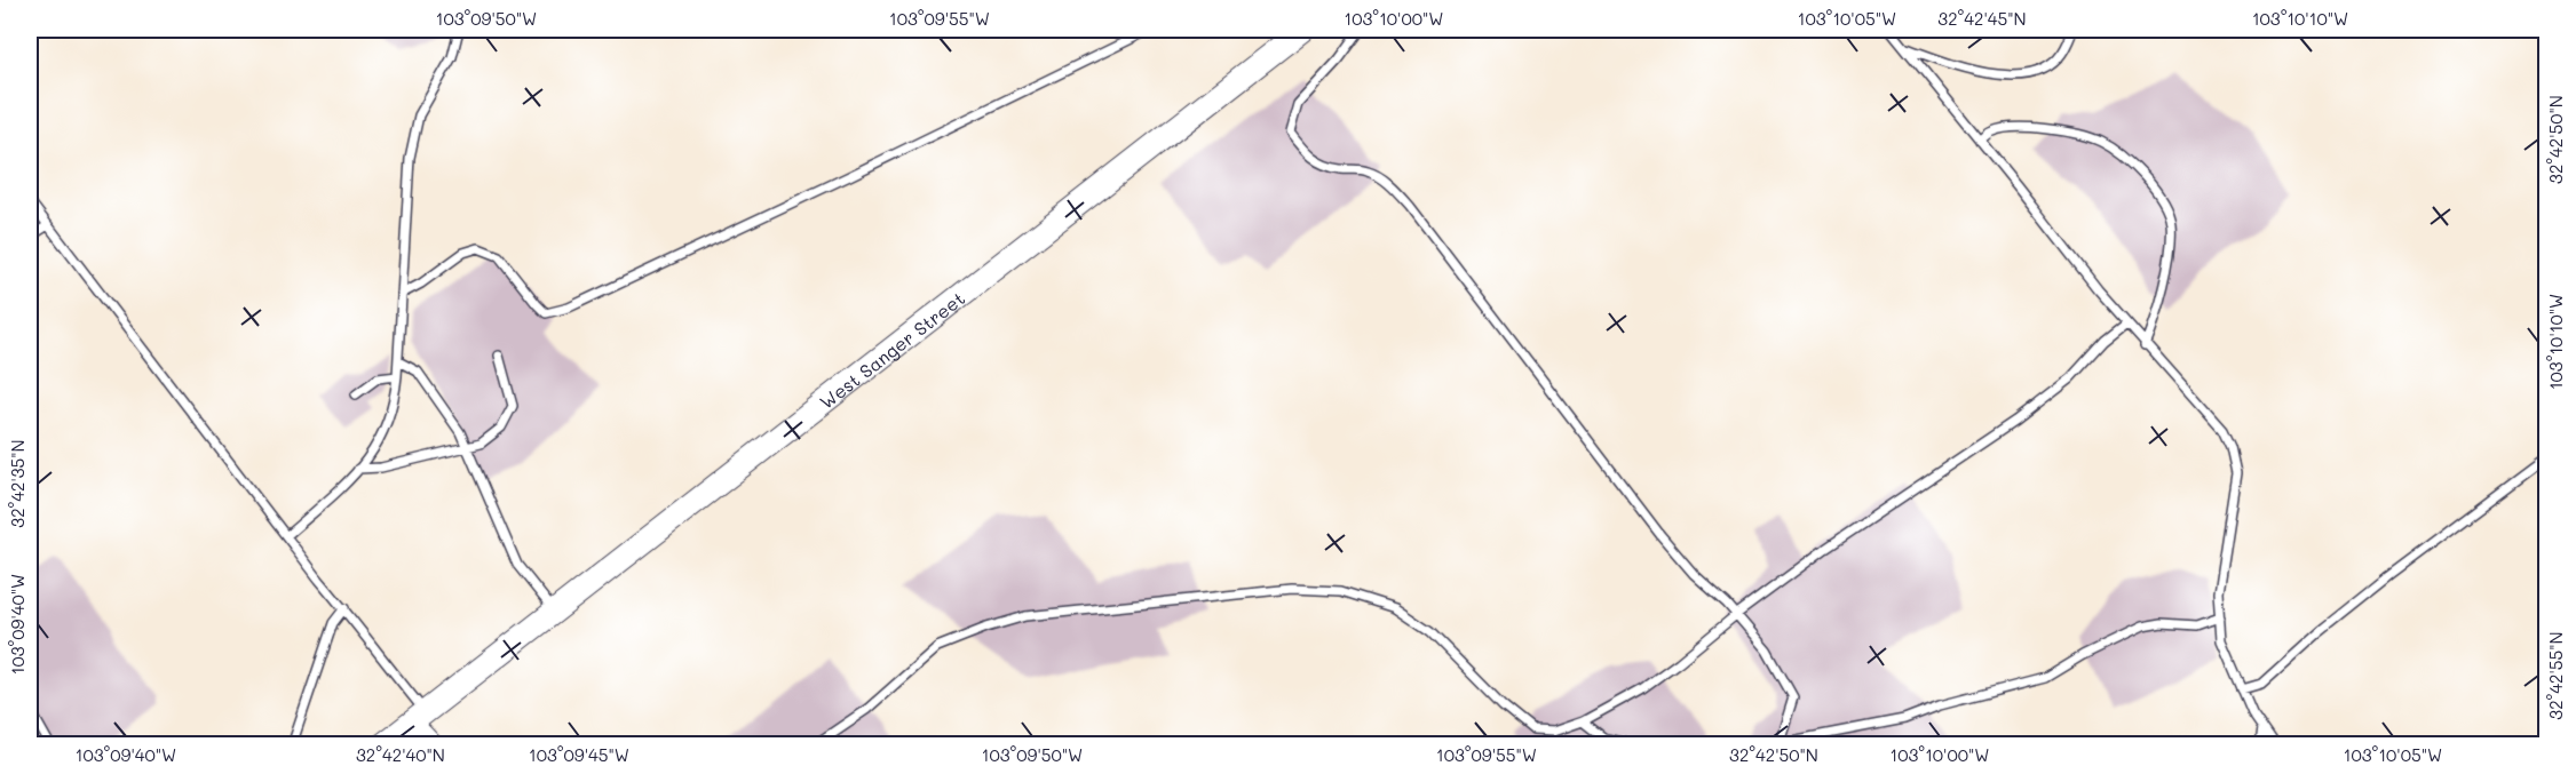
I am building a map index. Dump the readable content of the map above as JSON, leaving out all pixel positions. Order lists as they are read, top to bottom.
{
  "streets": {
    "main road": ["West Sanger Street"]
  },
  "coordinates": [
    "103°09'50\"W",
    "103°09'55\"W",
    "103°10'00\"W",
    "103°10'05\"W",
    "32°42'45\"N",
    "103°10'10\"W",
    "32°42'50\"N",
    "32°42'35\"N",
    "103°09'40\"W",
    "32°42'55\"N",
    "32°42'40\"N",
    "103°09'45\"W"
  ]
}
